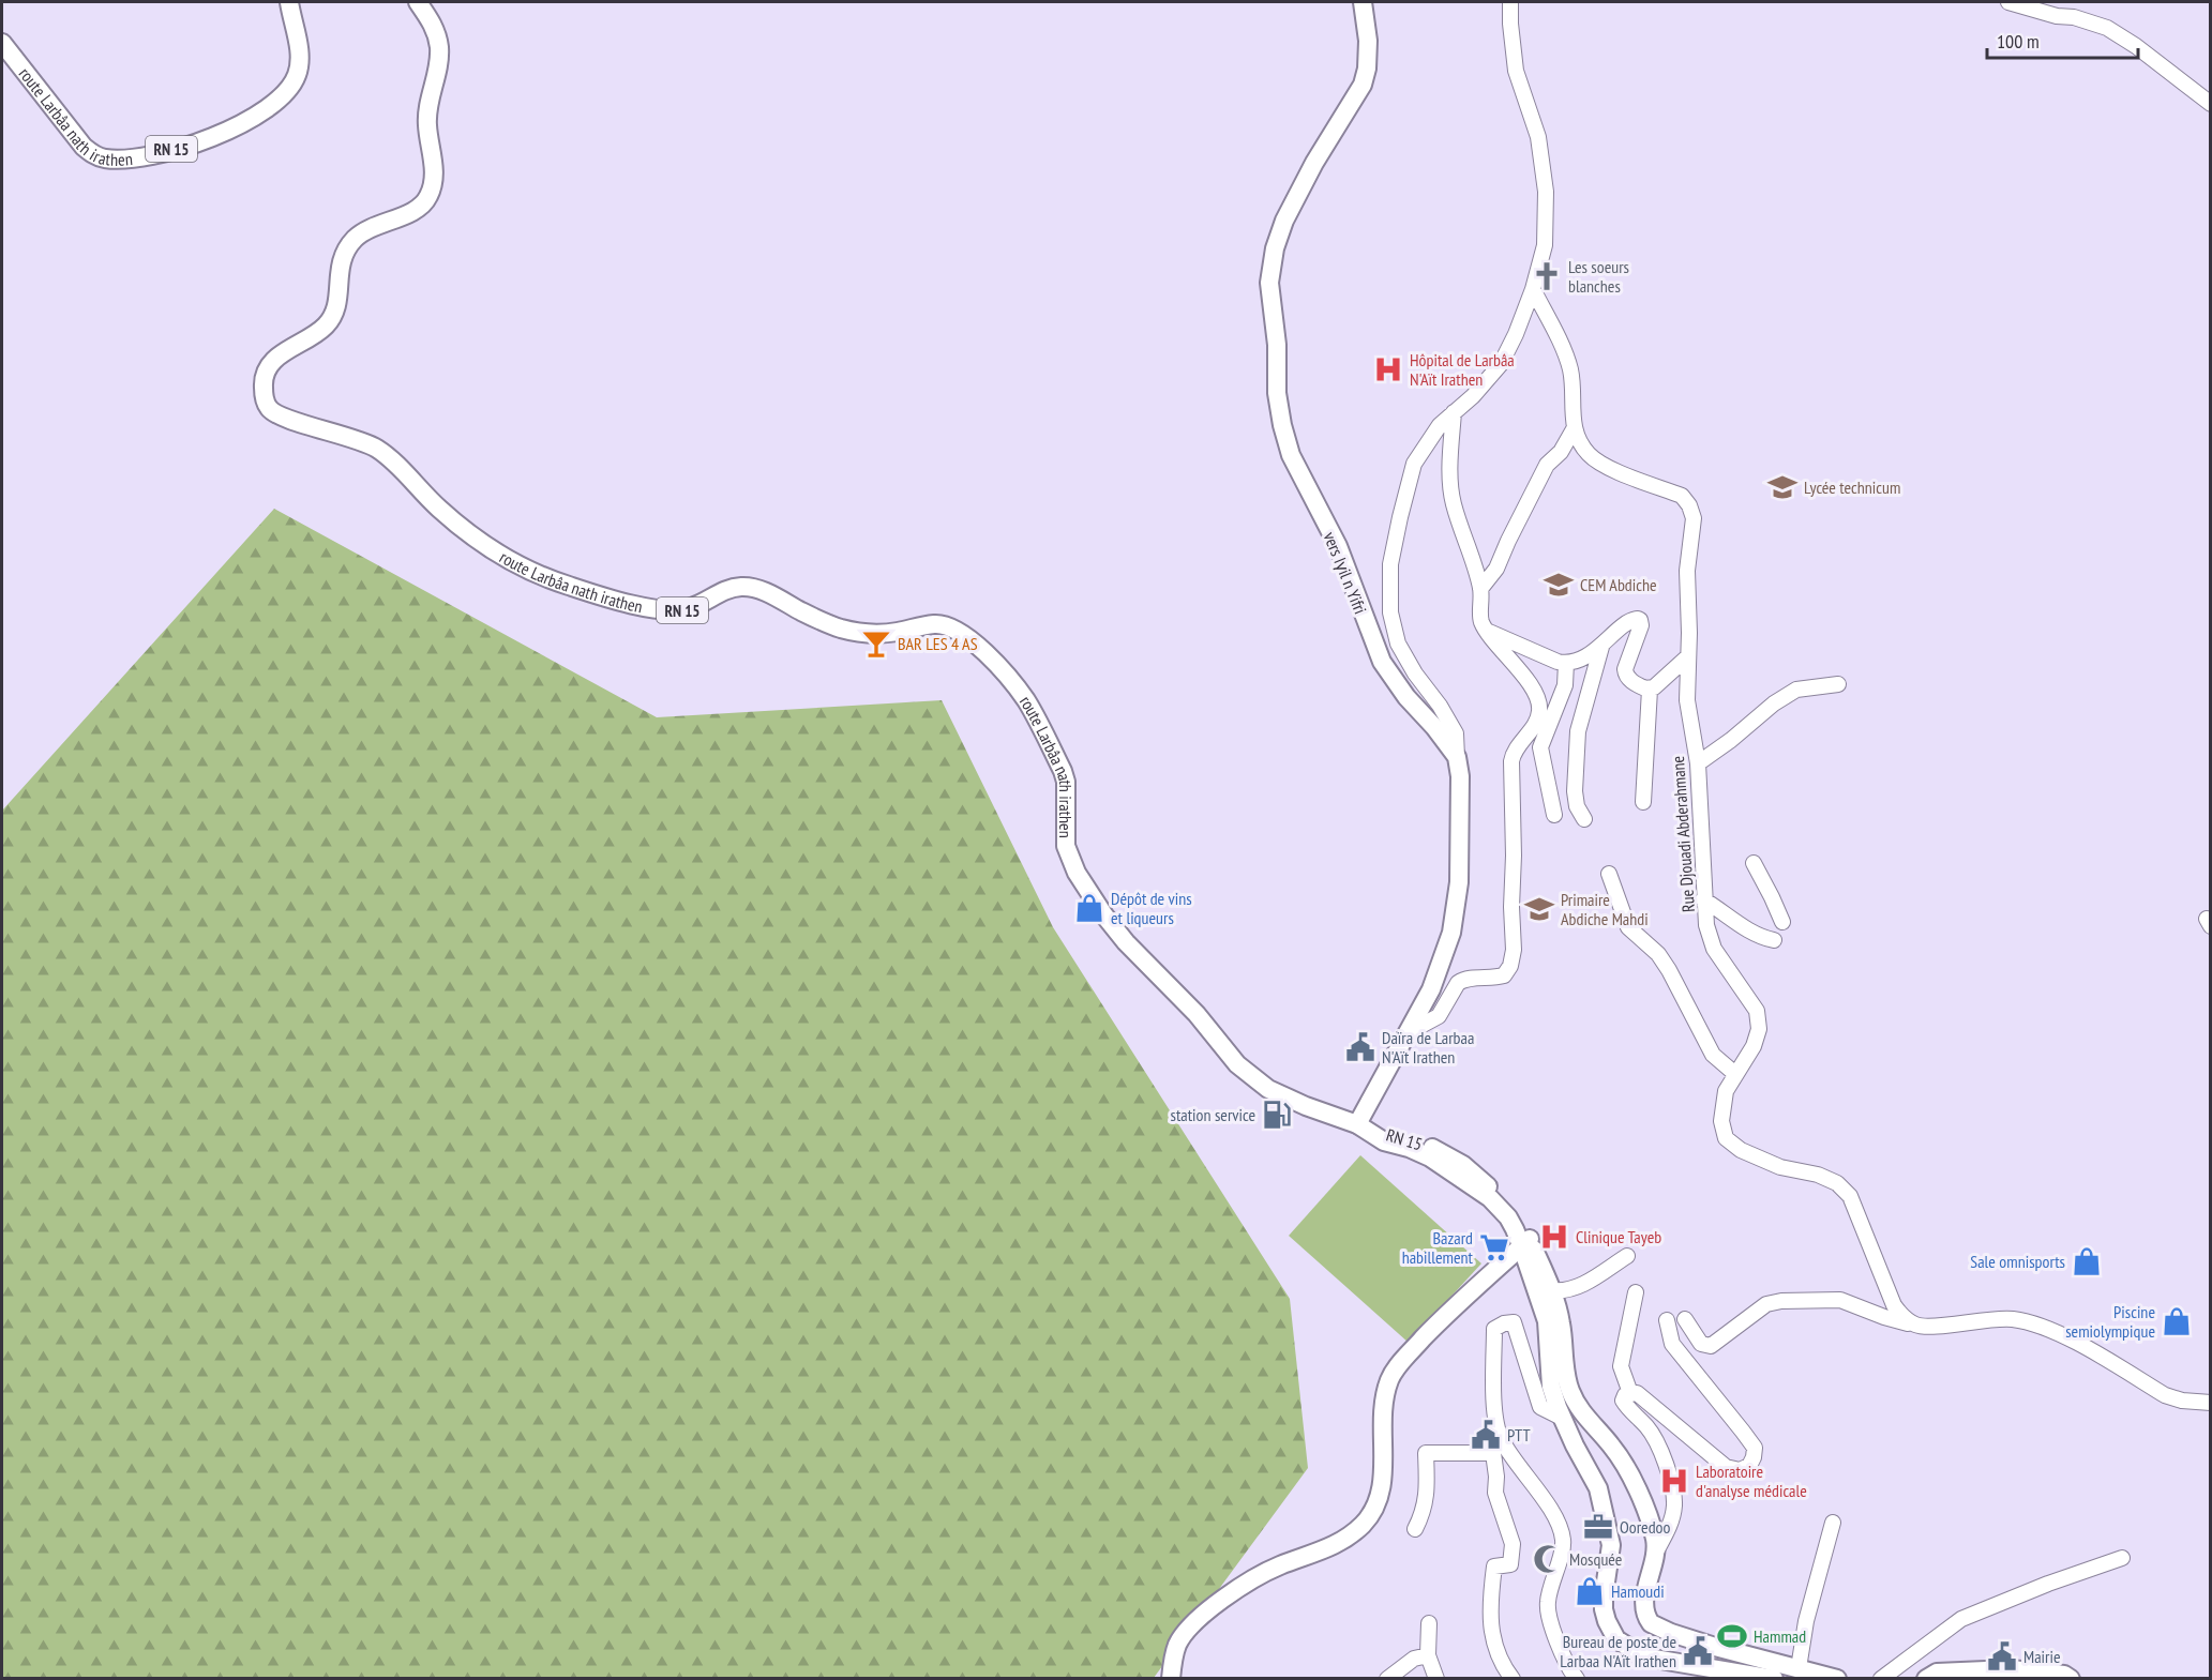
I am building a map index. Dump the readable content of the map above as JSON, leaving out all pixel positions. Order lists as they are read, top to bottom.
{
  "streets": {
    "main road": ["route Larbâa nath irathen", "RN 15", "vers Iγil n Yifri"],
    "street": ["Rue Djouadi Abderahmane"]
  },
  "crossings": [
    ["route Larbâa nath irathen", "RN 15"]
  ],
  "places": {
    "church": ["Les soeurs blanches"],
    "hospital": ["Hôpital de Larbâa N'Aït Irathen", "Clinique Tayeb", "Laboratoire d'analyse médicale"],
    "school or university": ["Lycée technicum", "CEM Abdiche", "Primaire Abdiche Mahdi"],
    "bar": ["BAR LES 4 AS"],
    "shop": [
      "Dépôt de vins et liqueurs",
      "Sale omnisports",
      "Piscine semiolympique",
      "Hamoudi"
    ],
    "public building": [
      "Daïra de Larbaa N'Aït Irathen",
      "PTT",
      "Bureau de poste de Larbaa N'Aït Irathen",
      "Mairie"
    ],
    "fuel station": ["station service"],
    "supermarket": ["Bazard habillement"],
    "office": ["Ooredoo"],
    "mosque": ["Mosquée"],
    "sports": ["Hammad"]
  },
  "scale_bar": "100 m"
}
